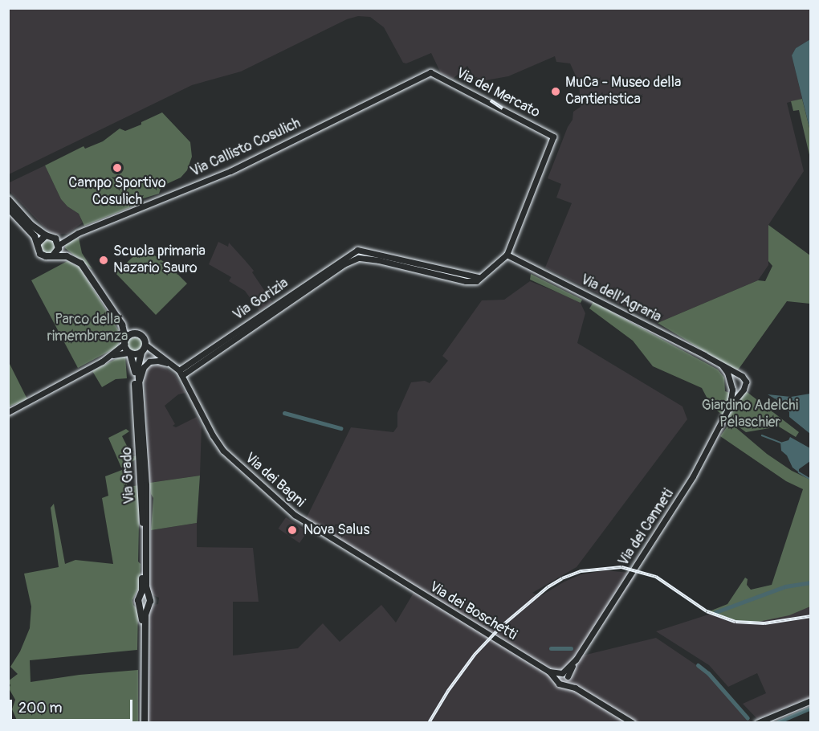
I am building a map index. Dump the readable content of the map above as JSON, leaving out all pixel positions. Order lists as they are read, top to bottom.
{
  "streets": {
    "main road": ["Via Callisto Cosulich", "Via Grado"],
    "street": [
      "Via del Mercato",
      "Via dell'Agraria",
      "Via Gorizia",
      "Via dei Bagni",
      "Via dei Canneti",
      "Via dei Boschetti"
    ]
  },
  "crossings": [
    ["Via del Mercato", "Via Callisto Cosulich"],
    ["Via del Mercato", "Via dell'Agraria"],
    ["Via Gorizia", "Via dei Bagni"],
    ["Via dei Bagni", "Via dei Boschetti"],
    ["Via dei Canneti", "Via dei Boschetti"]
  ],
  "parks": ["Parco della rimembranza", "Giardino Adelchi Pelaschier"],
  "places": [
    "MuCa - Museo della Cantieristica",
    "Campo Sportivo Cosulich",
    "Scuola primaria Nazario Sauro",
    "Nova Salus"
  ],
  "scale_bar": "200 m"
}
